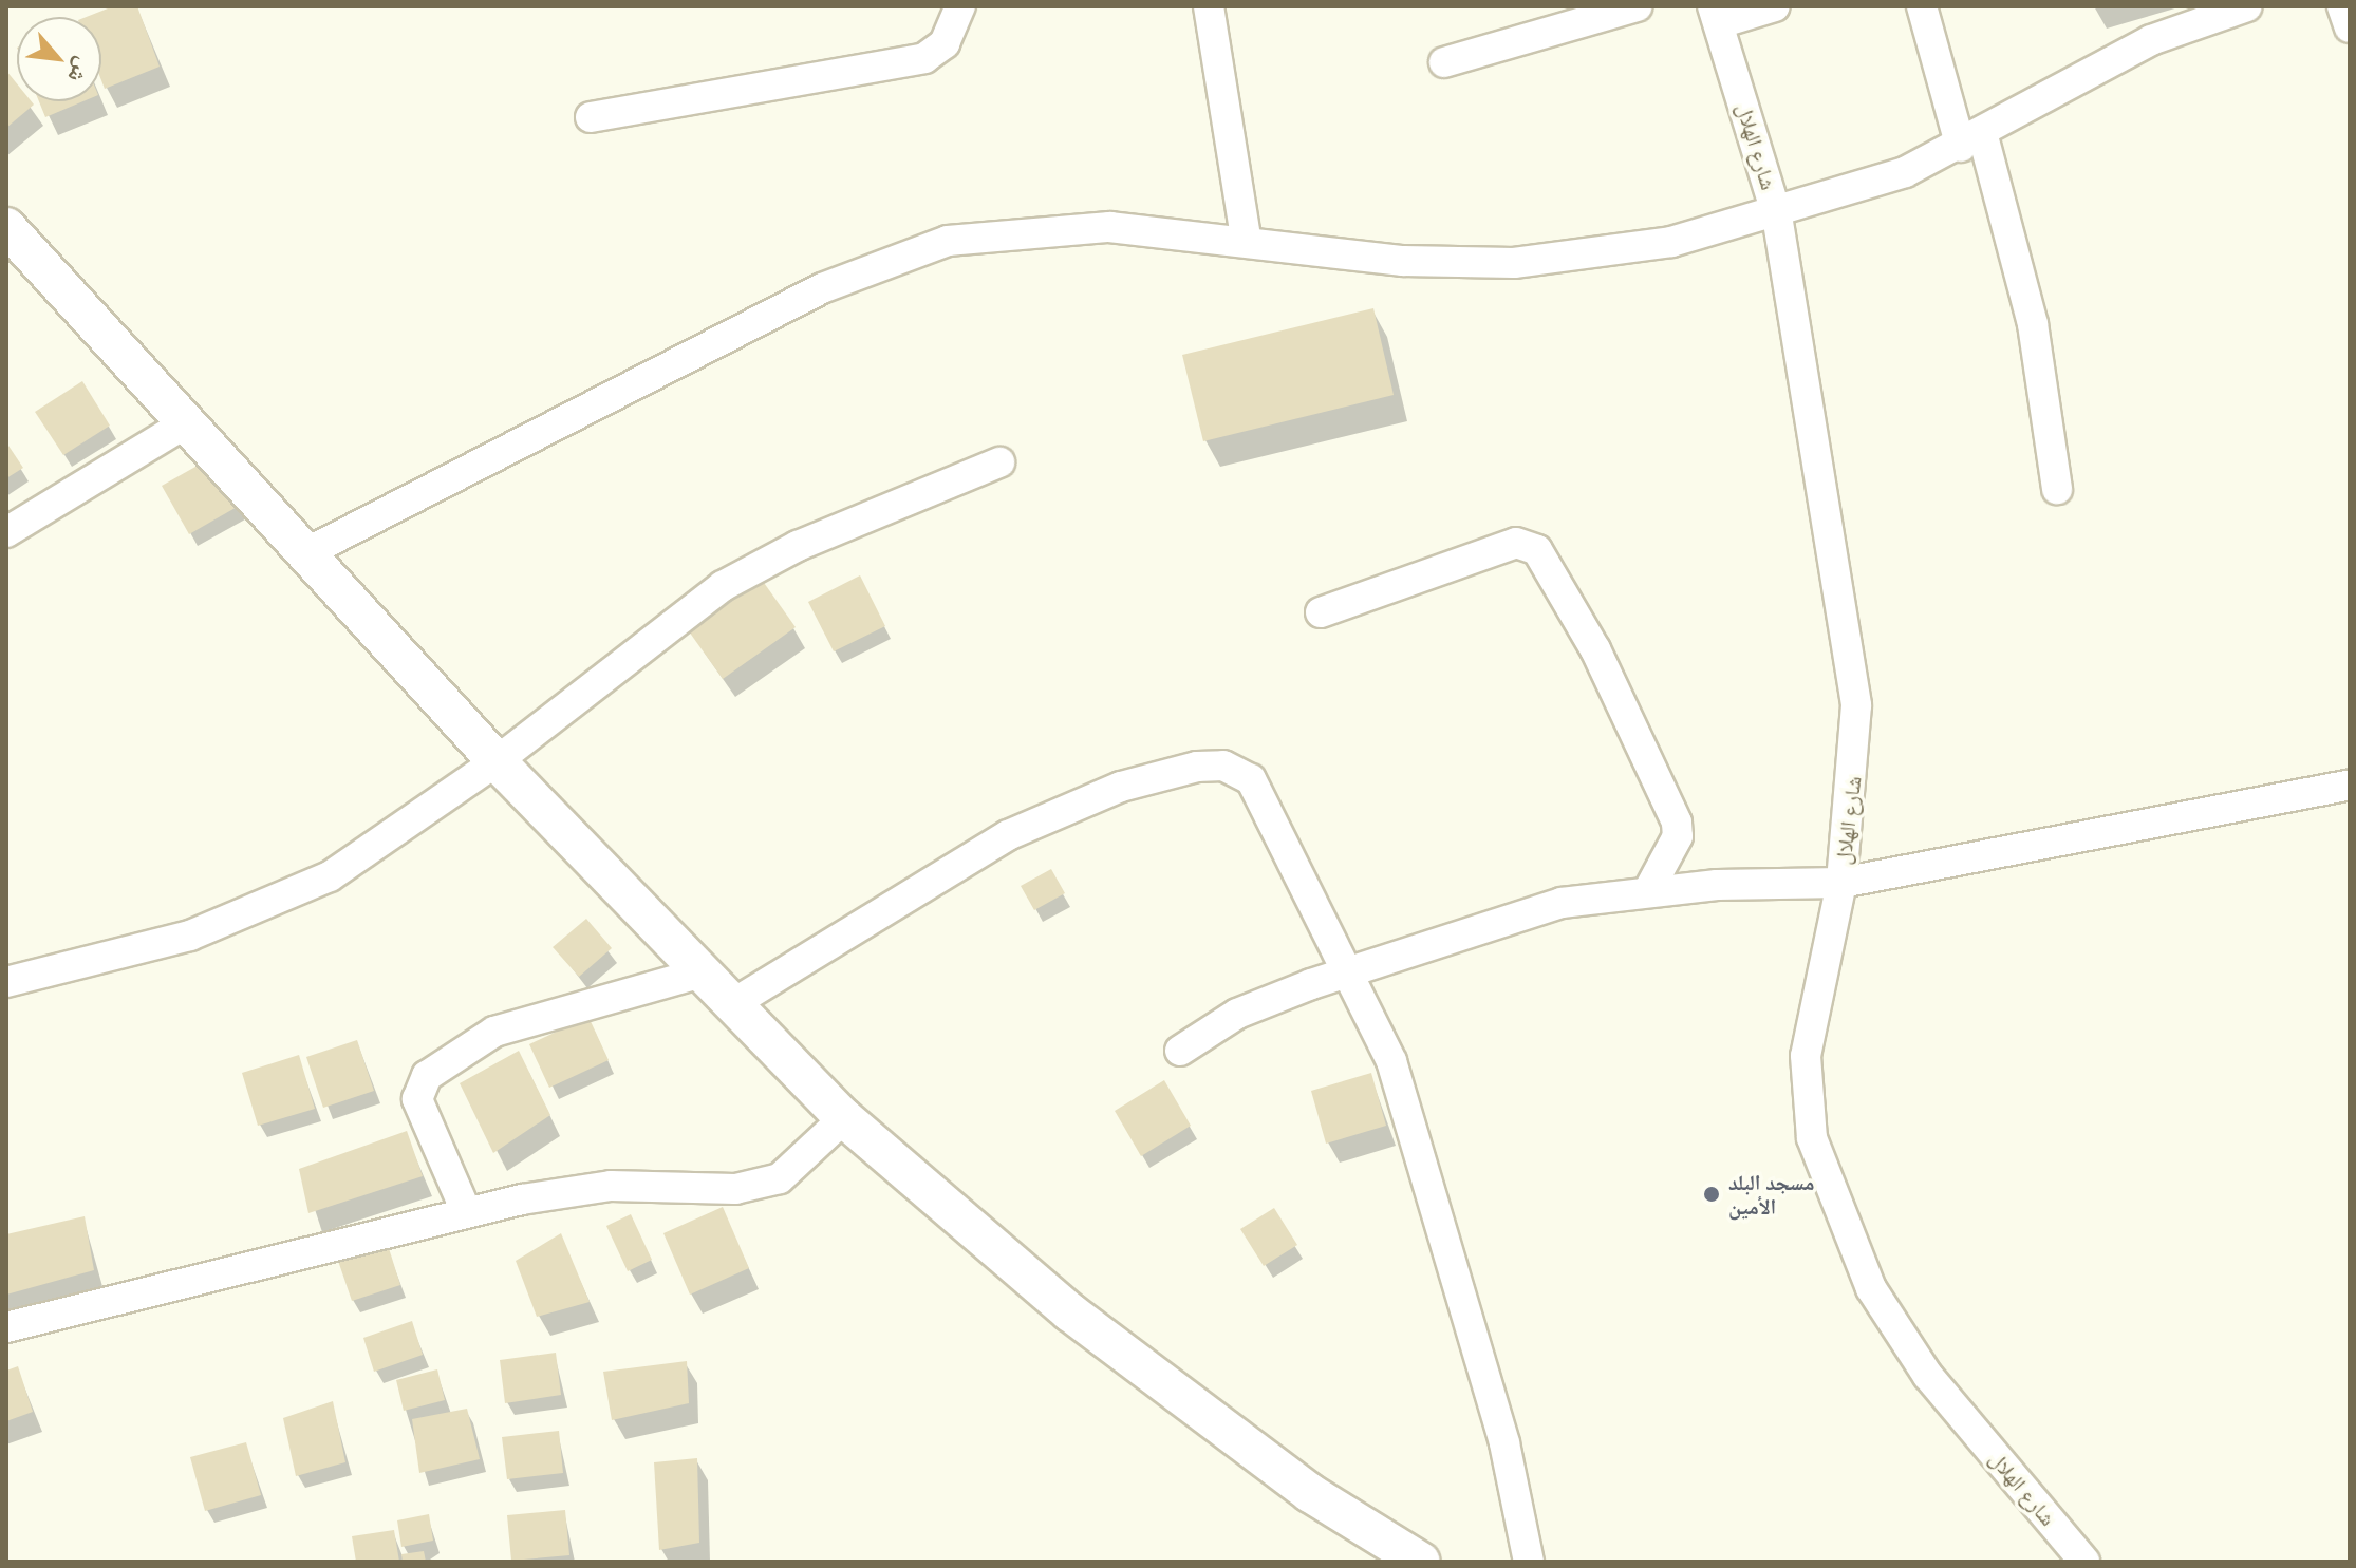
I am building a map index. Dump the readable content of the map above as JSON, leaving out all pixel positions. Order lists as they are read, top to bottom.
{
  "streets": {
    "street": ["شارع الهلال"]
  },
  "places": ["مسجد البلد الأمين"],
  "north": "bottom right"
}
